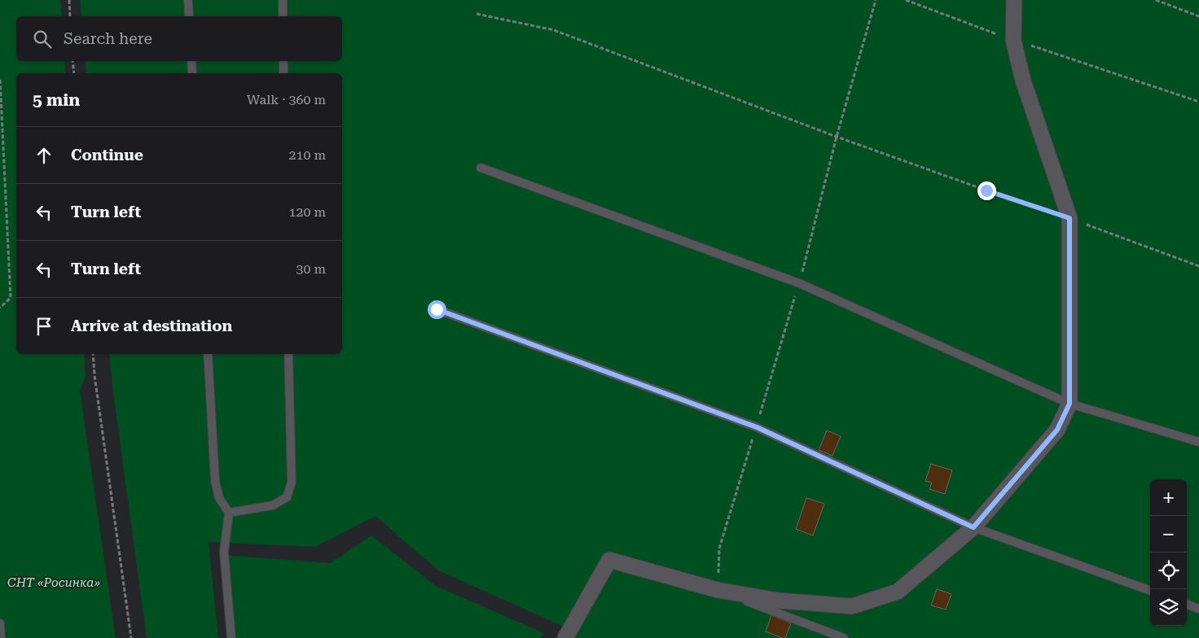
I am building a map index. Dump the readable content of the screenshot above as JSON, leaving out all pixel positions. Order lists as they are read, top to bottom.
{
  "parks": ["СНТ «Росинка»"],
  "page": {
    "search": "Search here",
    "heading": ["5 min", "Walk · 360 m"],
    "list": [
      ["Continue", "210 m"],
      ["Turn left", "120 m"],
      ["Turn left", "30 m"],
      "Arrive at destination"
    ],
    "map_buttons": ["+", "−"]
  }
}
